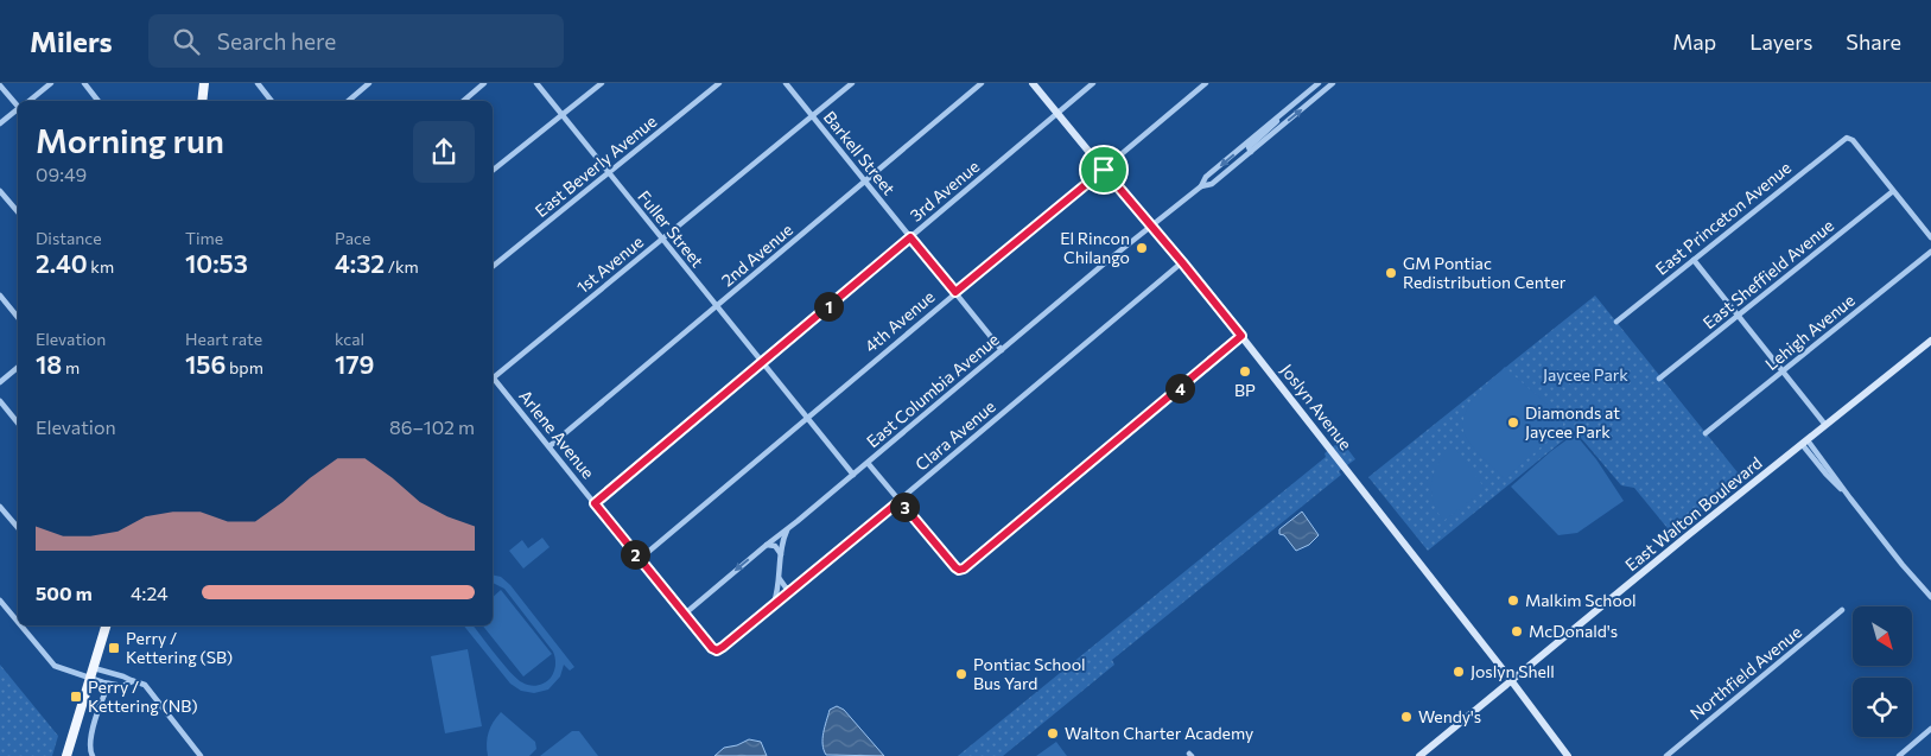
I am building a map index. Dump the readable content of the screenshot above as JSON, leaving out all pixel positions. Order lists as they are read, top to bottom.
{
  "streets": {
    "main road": ["Joslyn Avenue", "East Walton Boulevard"],
    "street": [
      "Barkell Street",
      "East Beverly Avenue",
      "3rd Avenue",
      "East Princeton Avenue",
      "Fuller Street",
      "2nd Avenue",
      "1st Avenue",
      "East Sheffield Avenue",
      "4th Avenue",
      "Lehigh Avenue",
      "East Columbia Avenue",
      "Arlene Avenue",
      "Clara Avenue",
      "Northfield Avenue"
    ]
  },
  "crossings": [
    ["Barkell Street", "3rd Avenue"],
    ["Barkell Street", "2nd Avenue"],
    ["Barkell Street", "1st Avenue"],
    ["Barkell Street", "4th Avenue"],
    ["Barkell Street", "East Columbia Avenue"],
    ["East Beverly Avenue", "Fuller Street"],
    ["3rd Avenue", "Fuller Street"],
    ["3rd Avenue", "Joslyn Avenue"],
    ["3rd Avenue", "Arlene Avenue"],
    ["East Princeton Avenue", "East Sheffield Avenue"],
    ["Fuller Street", "2nd Avenue"],
    ["Fuller Street", "1st Avenue"],
    ["Fuller Street", "4th Avenue"],
    ["Fuller Street", "East Columbia Avenue"],
    ["2nd Avenue", "Arlene Avenue"],
    ["1st Avenue", "Arlene Avenue"],
    ["4th Avenue", "Joslyn Avenue"],
    ["4th Avenue", "Arlene Avenue"],
    ["East Columbia Avenue", "Joslyn Avenue"],
    ["East Columbia Avenue", "Arlene Avenue"],
    ["Joslyn Avenue", "Clara Avenue"],
    ["Joslyn Avenue", "East Walton Boulevard"],
    ["Arlene Avenue", "Clara Avenue"]
  ],
  "parks": ["Jaycee Park"],
  "places": {
    "other": [
      "El Rincon Chilango",
      "GM Pontiac Redistribution Center",
      "BP",
      "Diamonds at Jaycee Park",
      "Malkim School",
      "McDonald's",
      "Joslyn Shell",
      "Pontiac School Bus Yard",
      "Wendy's",
      "Walton Charter Academy"
    ],
    "transit": ["Perry / Kettering (SB)", "Perry / Kettering (NB)"]
  },
  "north": "bottom right",
  "page": {
    "header": "Milers",
    "search": "Search here",
    "nav": ["Map", "Layers", "Share"],
    "heading": ["Morning run", "09:49"],
    "stats": [
      ["Distance", "2.40 km"],
      ["Time", "10:53"],
      ["Pace", "4:32 /km"],
      ["Elevation", "18 m"],
      ["Heart rate", "156 bpm"],
      ["kcal", "179"]
    ],
    "pins": [
      "1",
      "4",
      "3",
      "2"
    ],
    "chart": ["Elevation", "86–102 m"],
    "list": [
      {
        "name": "500 m",
        "note": "4:24"
      }
    ]
  }
}
